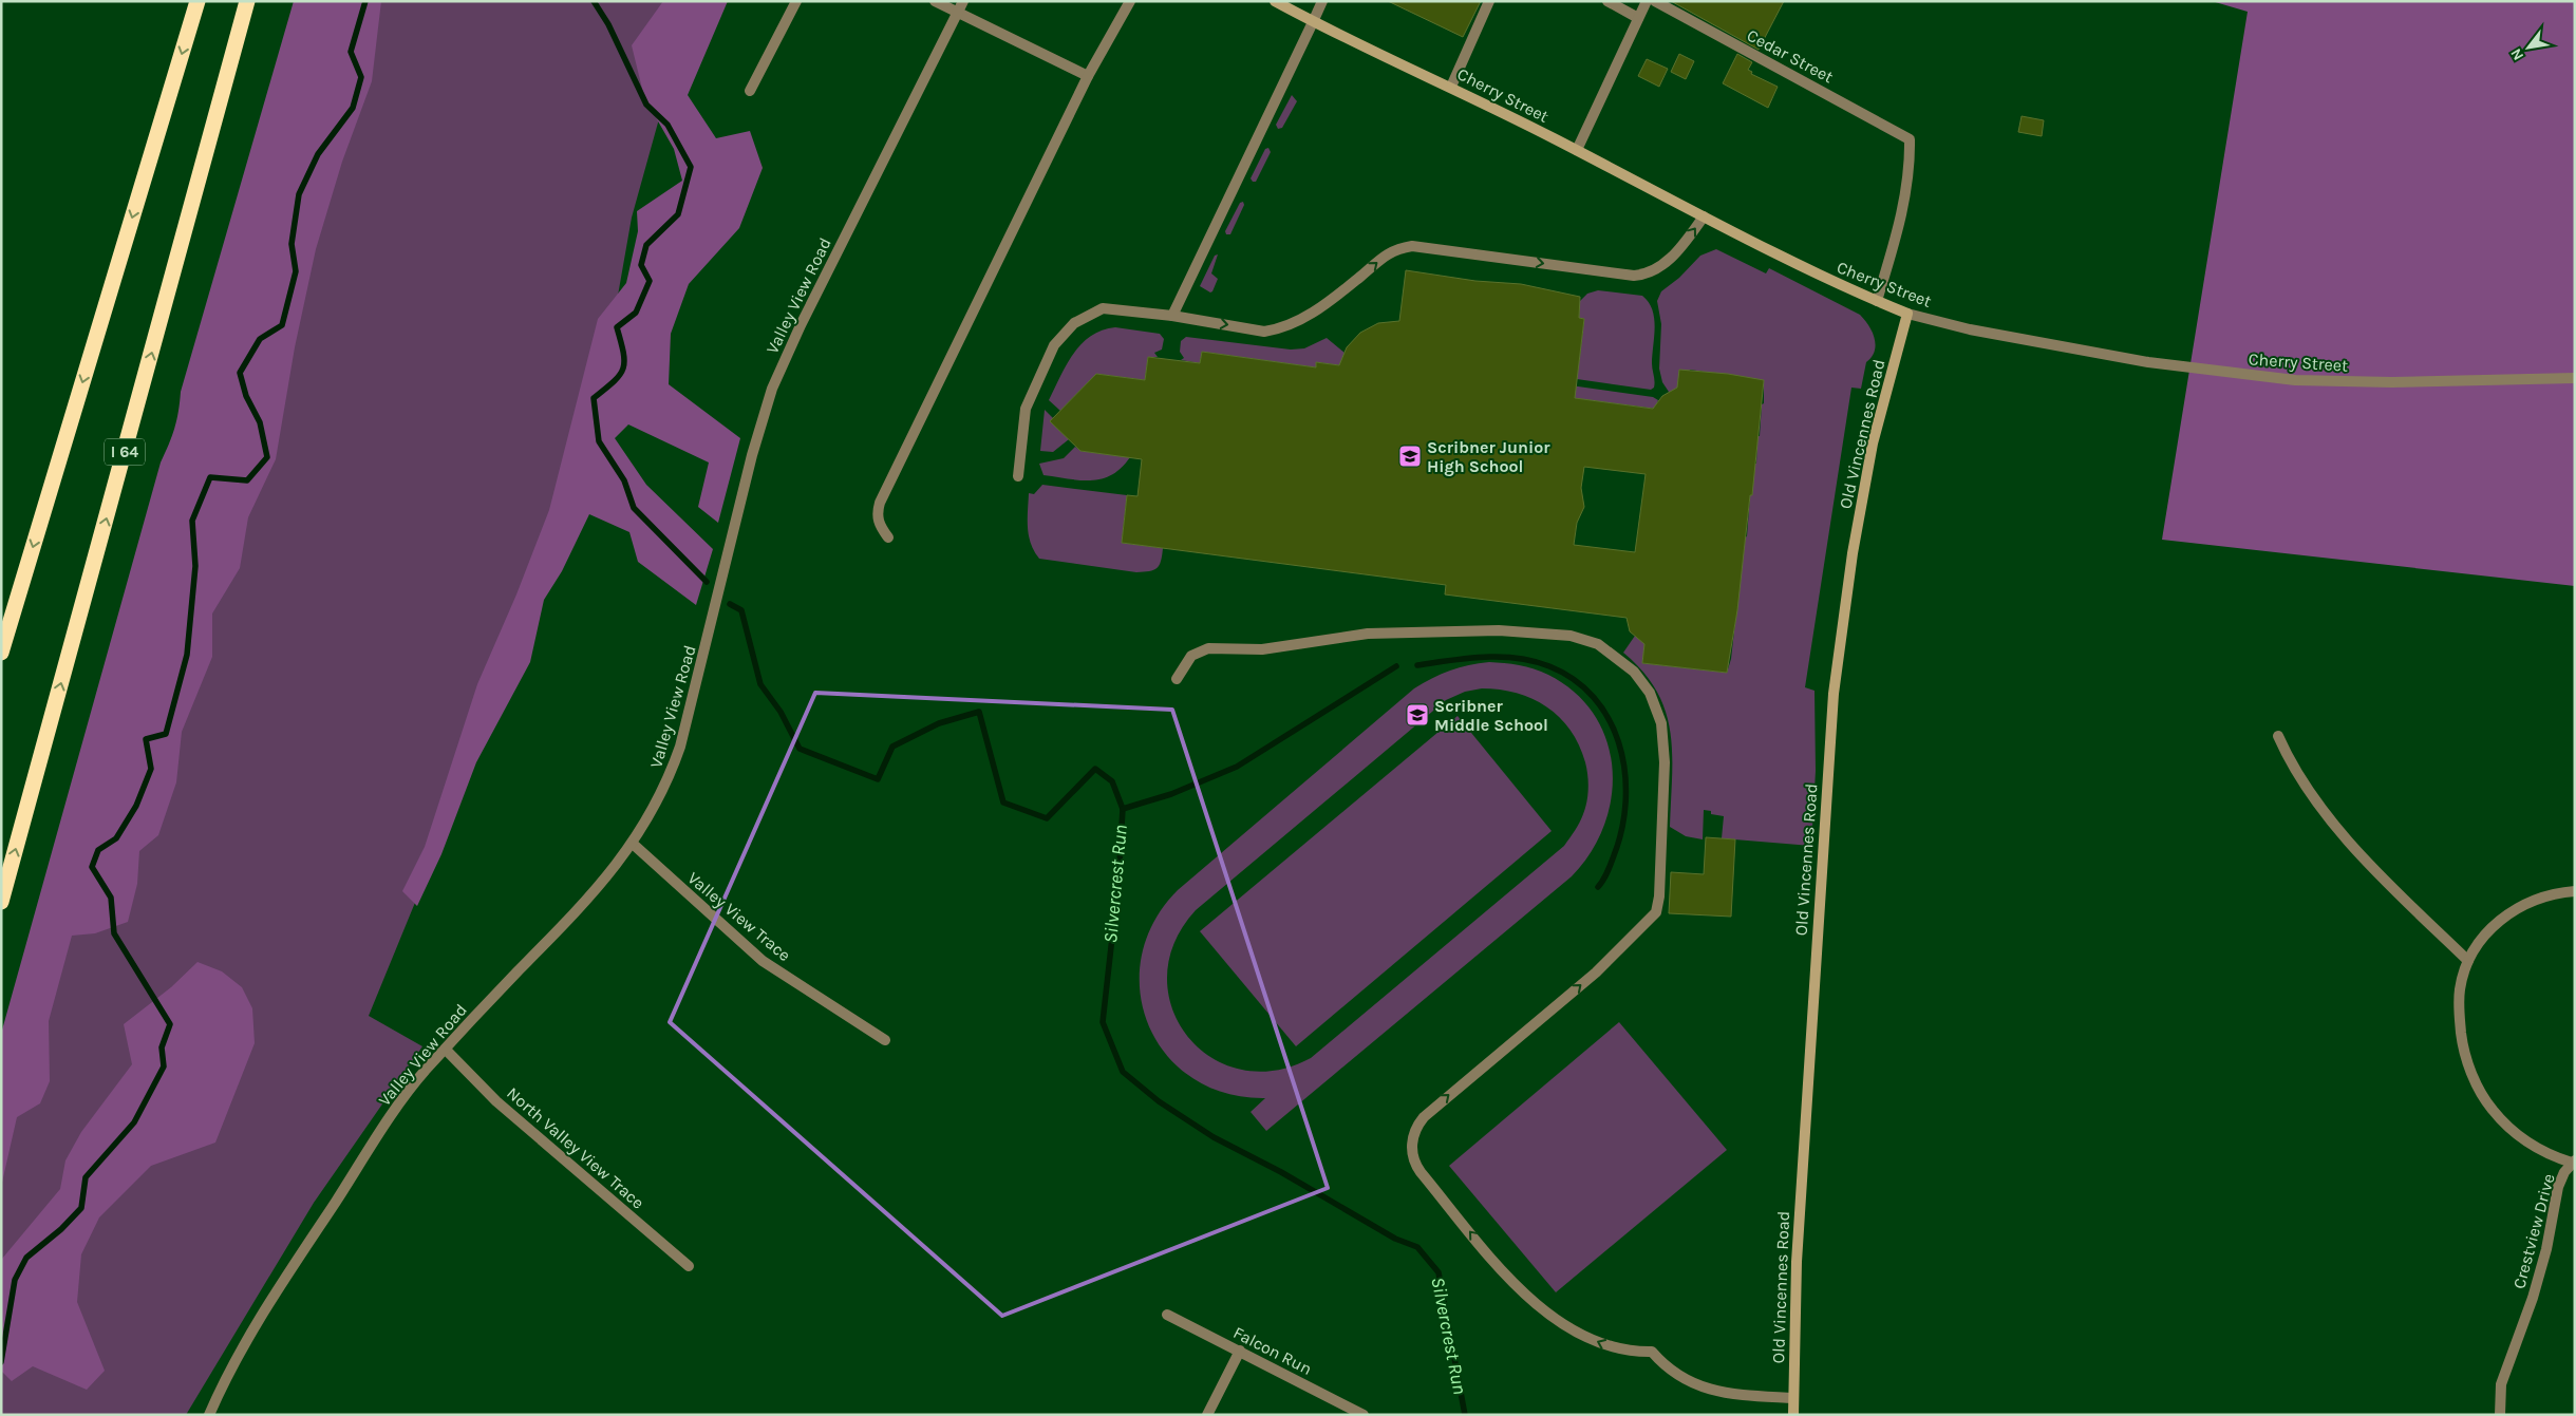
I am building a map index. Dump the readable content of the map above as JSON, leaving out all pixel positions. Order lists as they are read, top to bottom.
{
  "streets": {
    "highway": ["I 64"],
    "street": [
      "Cedar Street",
      "Cherry Street",
      "Valley View Road",
      "Old Vincennes Road",
      "Valley View Trace",
      "North Valley View Trace",
      "Crestview Drive",
      "Falcon Run"
    ]
  },
  "crossings": [
    ["Cedar Street", "Cherry Street"],
    ["Cherry Street", "Old Vincennes Road"],
    ["Valley View Road", "Valley View Trace"],
    ["Valley View Road", "North Valley View Trace"]
  ],
  "water": ["Silvercrest Run"],
  "places": {
    "school or university": ["Scribner Junior High School", "Scribner Middle School"]
  },
  "north": "bottom left"
}
